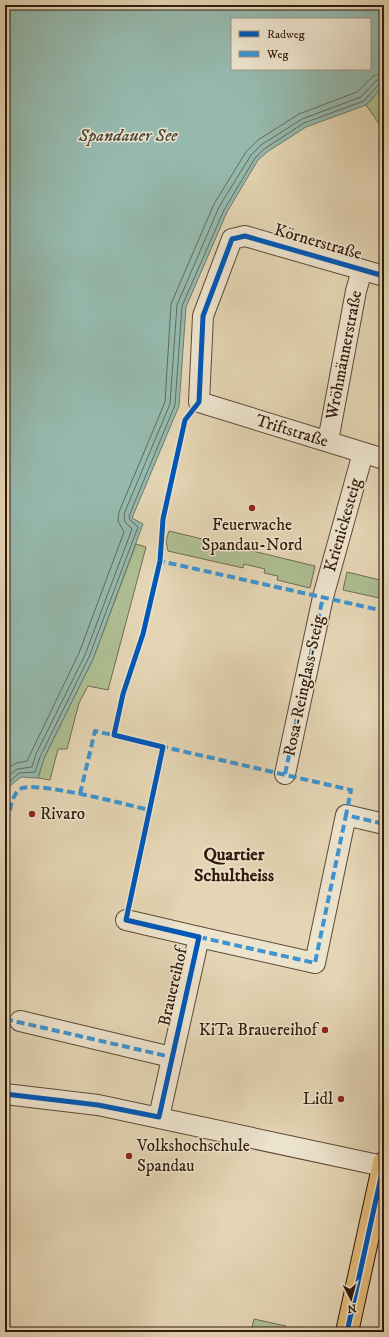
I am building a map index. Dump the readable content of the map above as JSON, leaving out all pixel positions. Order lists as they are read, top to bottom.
{
  "streets": {
    "street": [
      "Körnerstraße",
      "Wröhmännerstraße",
      "Triftstraße",
      "Krienickesteig",
      "Rosa-Reinglass-Steig",
      "Brauereihof"
    ]
  },
  "crossings": [
    ["Körnerstraße", "Wröhmännerstraße"],
    ["Körnerstraße", "Triftstraße"],
    ["Wröhmännerstraße", "Triftstraße"],
    ["Triftstraße", "Krienickesteig"],
    ["Krienickesteig", "Rosa-Reinglass-Steig"]
  ],
  "districts": ["Quartier Schultheiss"],
  "water": ["Spandauer See"],
  "places": [
    "Feuerwache Spandau-Nord",
    "Rivaro",
    "KiTa Brauereihof",
    "Lidl",
    "Volkshochschule Spandau"
  ],
  "legend": ["Radweg", "Weg"],
  "north": "bottom"
}
